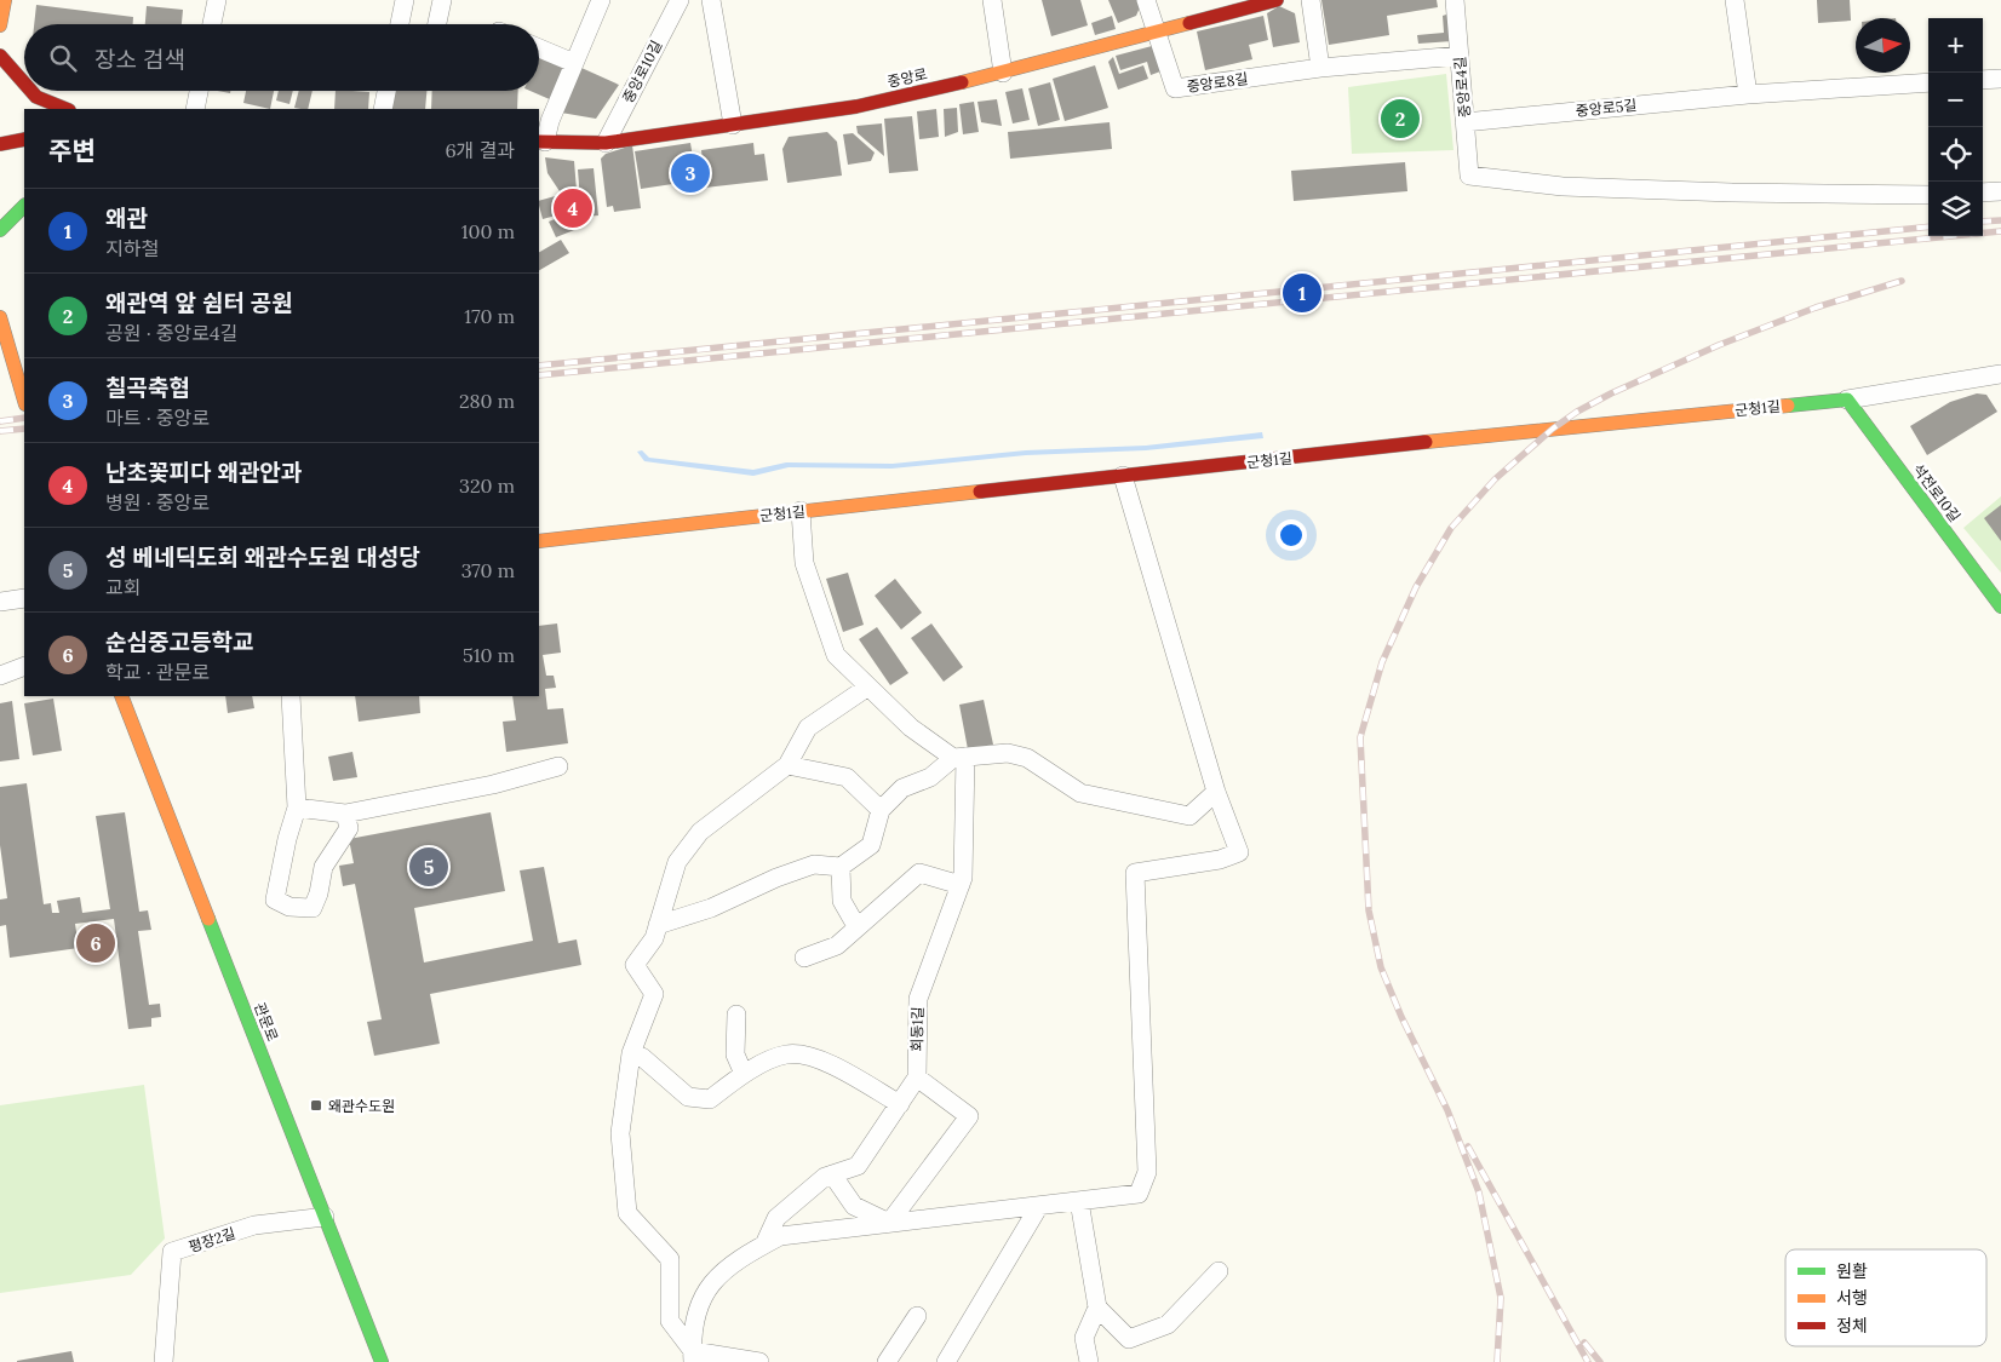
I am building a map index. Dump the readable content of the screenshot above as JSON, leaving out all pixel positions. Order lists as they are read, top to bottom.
{
  "streets": {
    "street": [
      "중앙로10길",
      "중앙로",
      "중앙로8길",
      "중앙로4길",
      "중앙로5길",
      "군청1길",
      "석전로10길",
      "관문로",
      "회동1길",
      "평장2길"
    ]
  },
  "crossings": [
    ["중앙로10길", "중앙로"],
    ["중앙로", "중앙로8길"],
    ["중앙로4길", "중앙로5길"],
    ["군청1길", "석전로10길"],
    ["관문로", "평장2길"]
  ],
  "places": {
    "transit": ["왜관수도원"]
  },
  "legend": ["원활", "서행", "정체"],
  "north": "right",
  "page": {
    "map_buttons": ["+", "−"],
    "search": "장소 검색",
    "pins": [
      "2",
      "3",
      "4",
      "1",
      "5",
      "6"
    ],
    "heading": ["주변", "6개 결과"],
    "list": [
      {
        "mark": "1",
        "name": "왜관",
        "note": "지하철",
        "value": "100 m"
      },
      {
        "mark": "2",
        "name": "왜관역 앞 쉼터 공원",
        "note": "공원 · 중앙로4길",
        "value": "170 m"
      },
      {
        "mark": "3",
        "name": "칠곡축협",
        "note": "마트 · 중앙로",
        "value": "280 m"
      },
      {
        "mark": "4",
        "name": "난초꽃피다 왜관안과",
        "note": "병원 · 중앙로",
        "value": "320 m"
      },
      {
        "mark": "5",
        "name": "성 베네딕도회 왜관수도원 대성당",
        "note": "교회",
        "value": "370 m"
      },
      {
        "mark": "6",
        "name": "순심중고등학교",
        "note": "학교 · 관문로",
        "value": "510 m"
      }
    ]
  }
}
